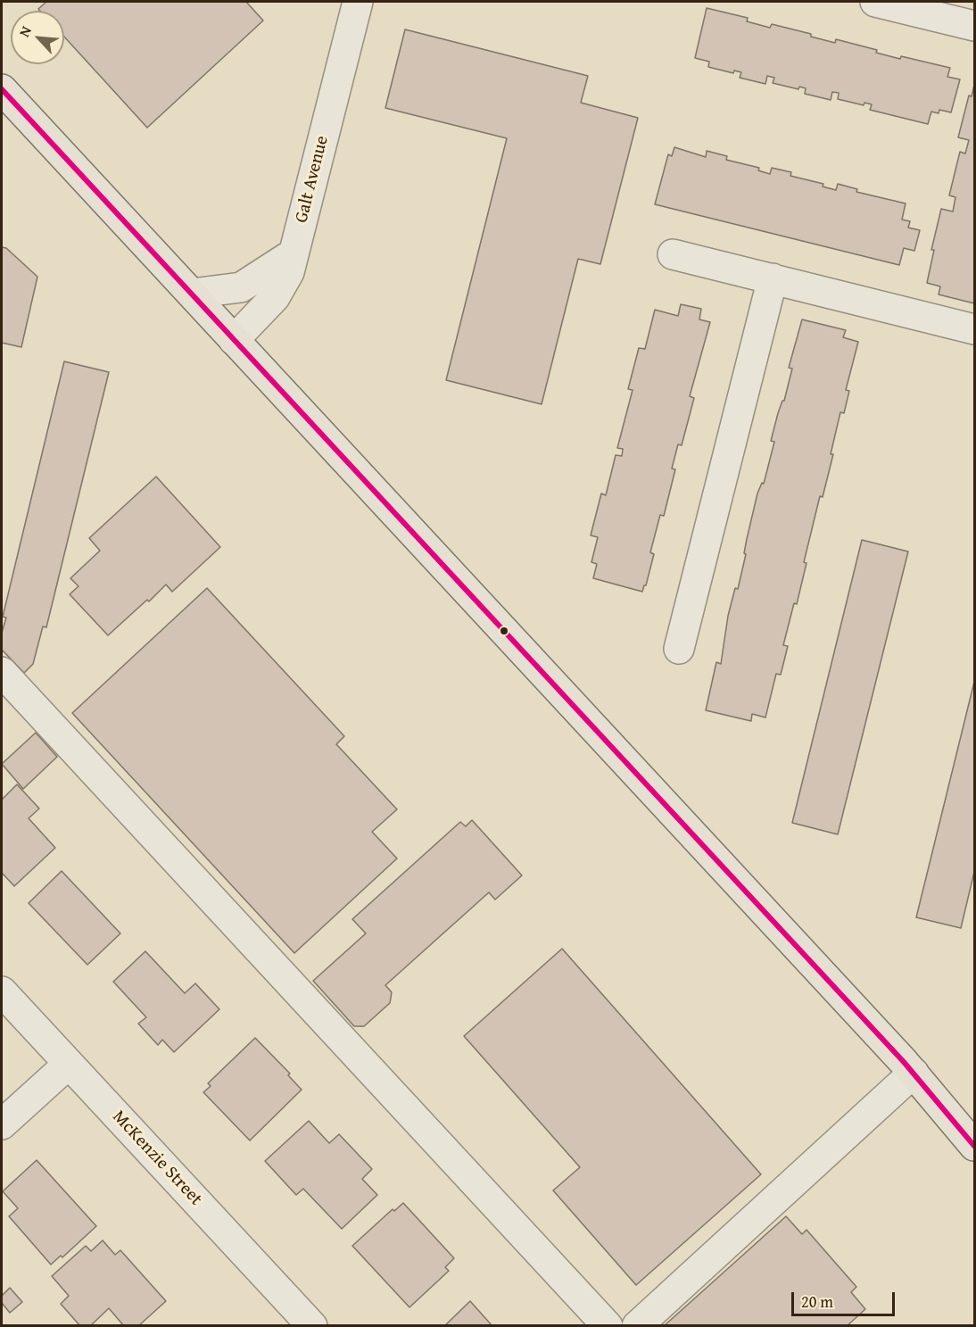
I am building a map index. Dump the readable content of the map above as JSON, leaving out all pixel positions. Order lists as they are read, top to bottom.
{
  "streets": {
    "street": ["Galt Avenue", "McKenzie Street"]
  },
  "scale_bar": "20 m",
  "north": "top left"
}
